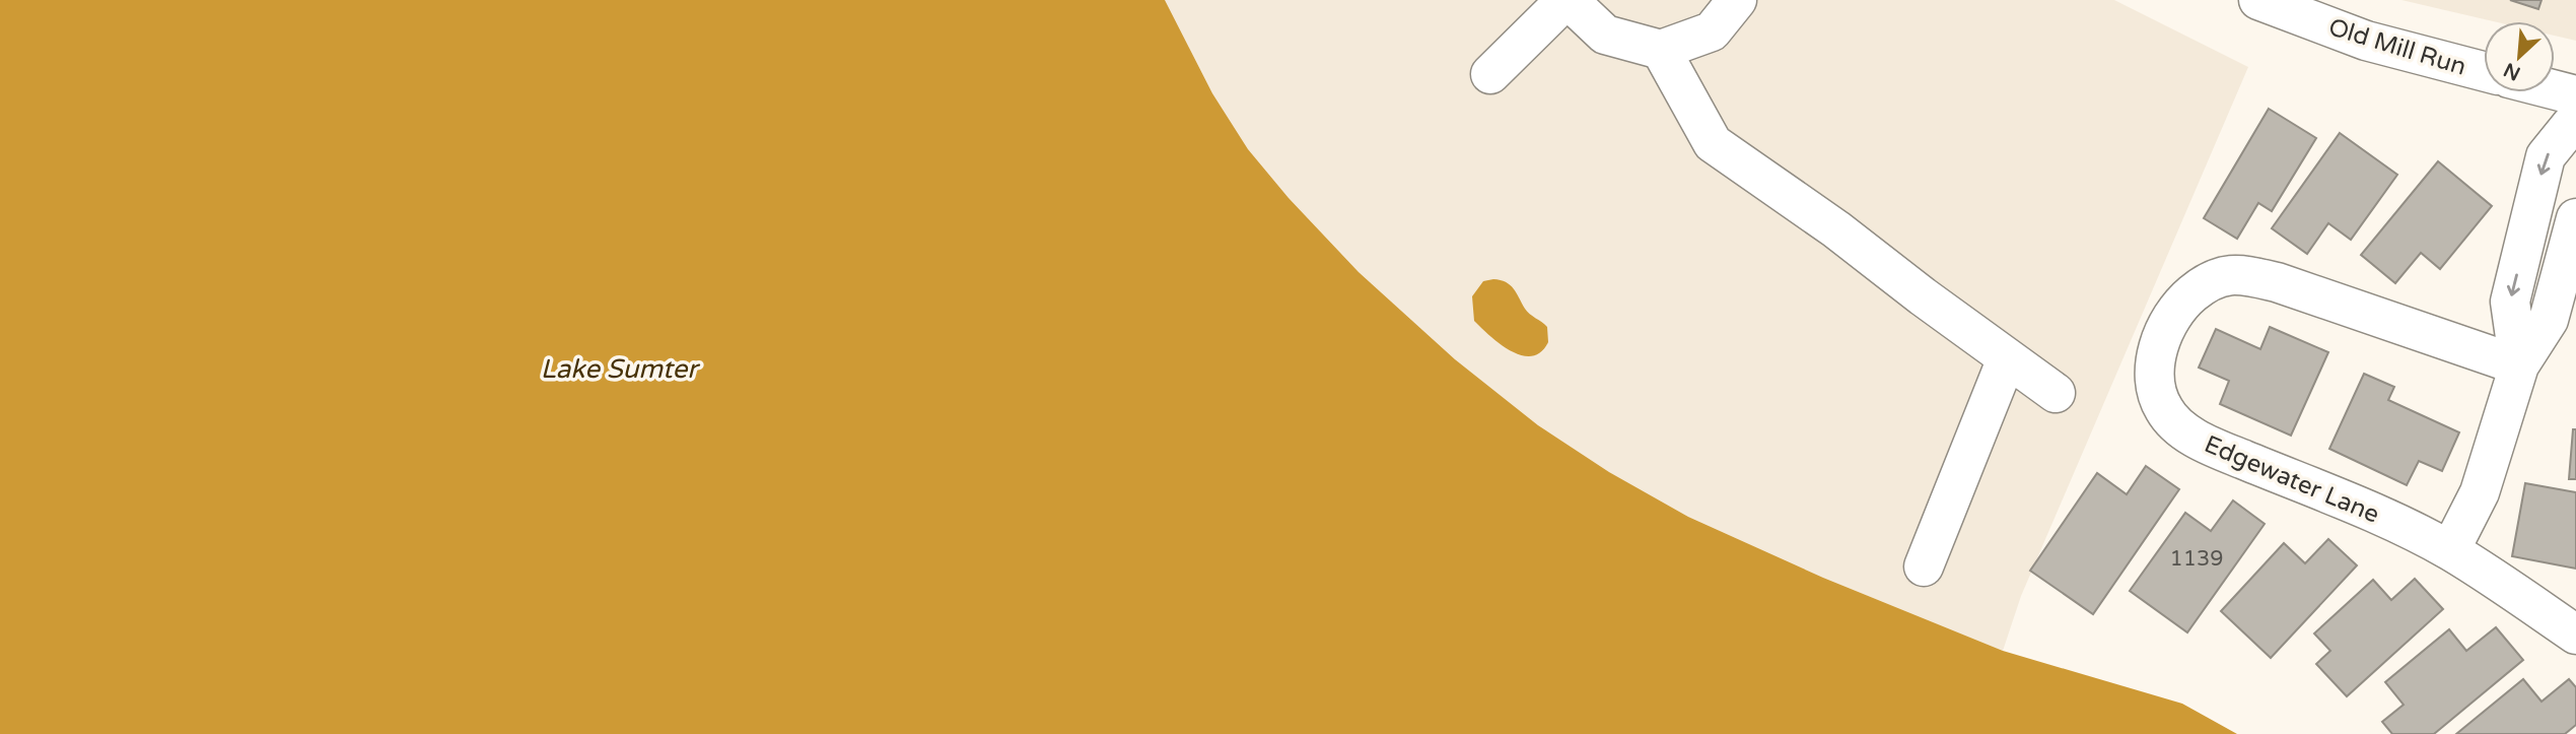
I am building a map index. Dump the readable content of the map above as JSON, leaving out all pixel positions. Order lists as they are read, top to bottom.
{
  "streets": {
    "street": ["Old Mill Run", "Edgewater Lane"]
  },
  "water": ["Lake Sumter"],
  "house_numbers": ["1139"],
  "north": "bottom left"
}
